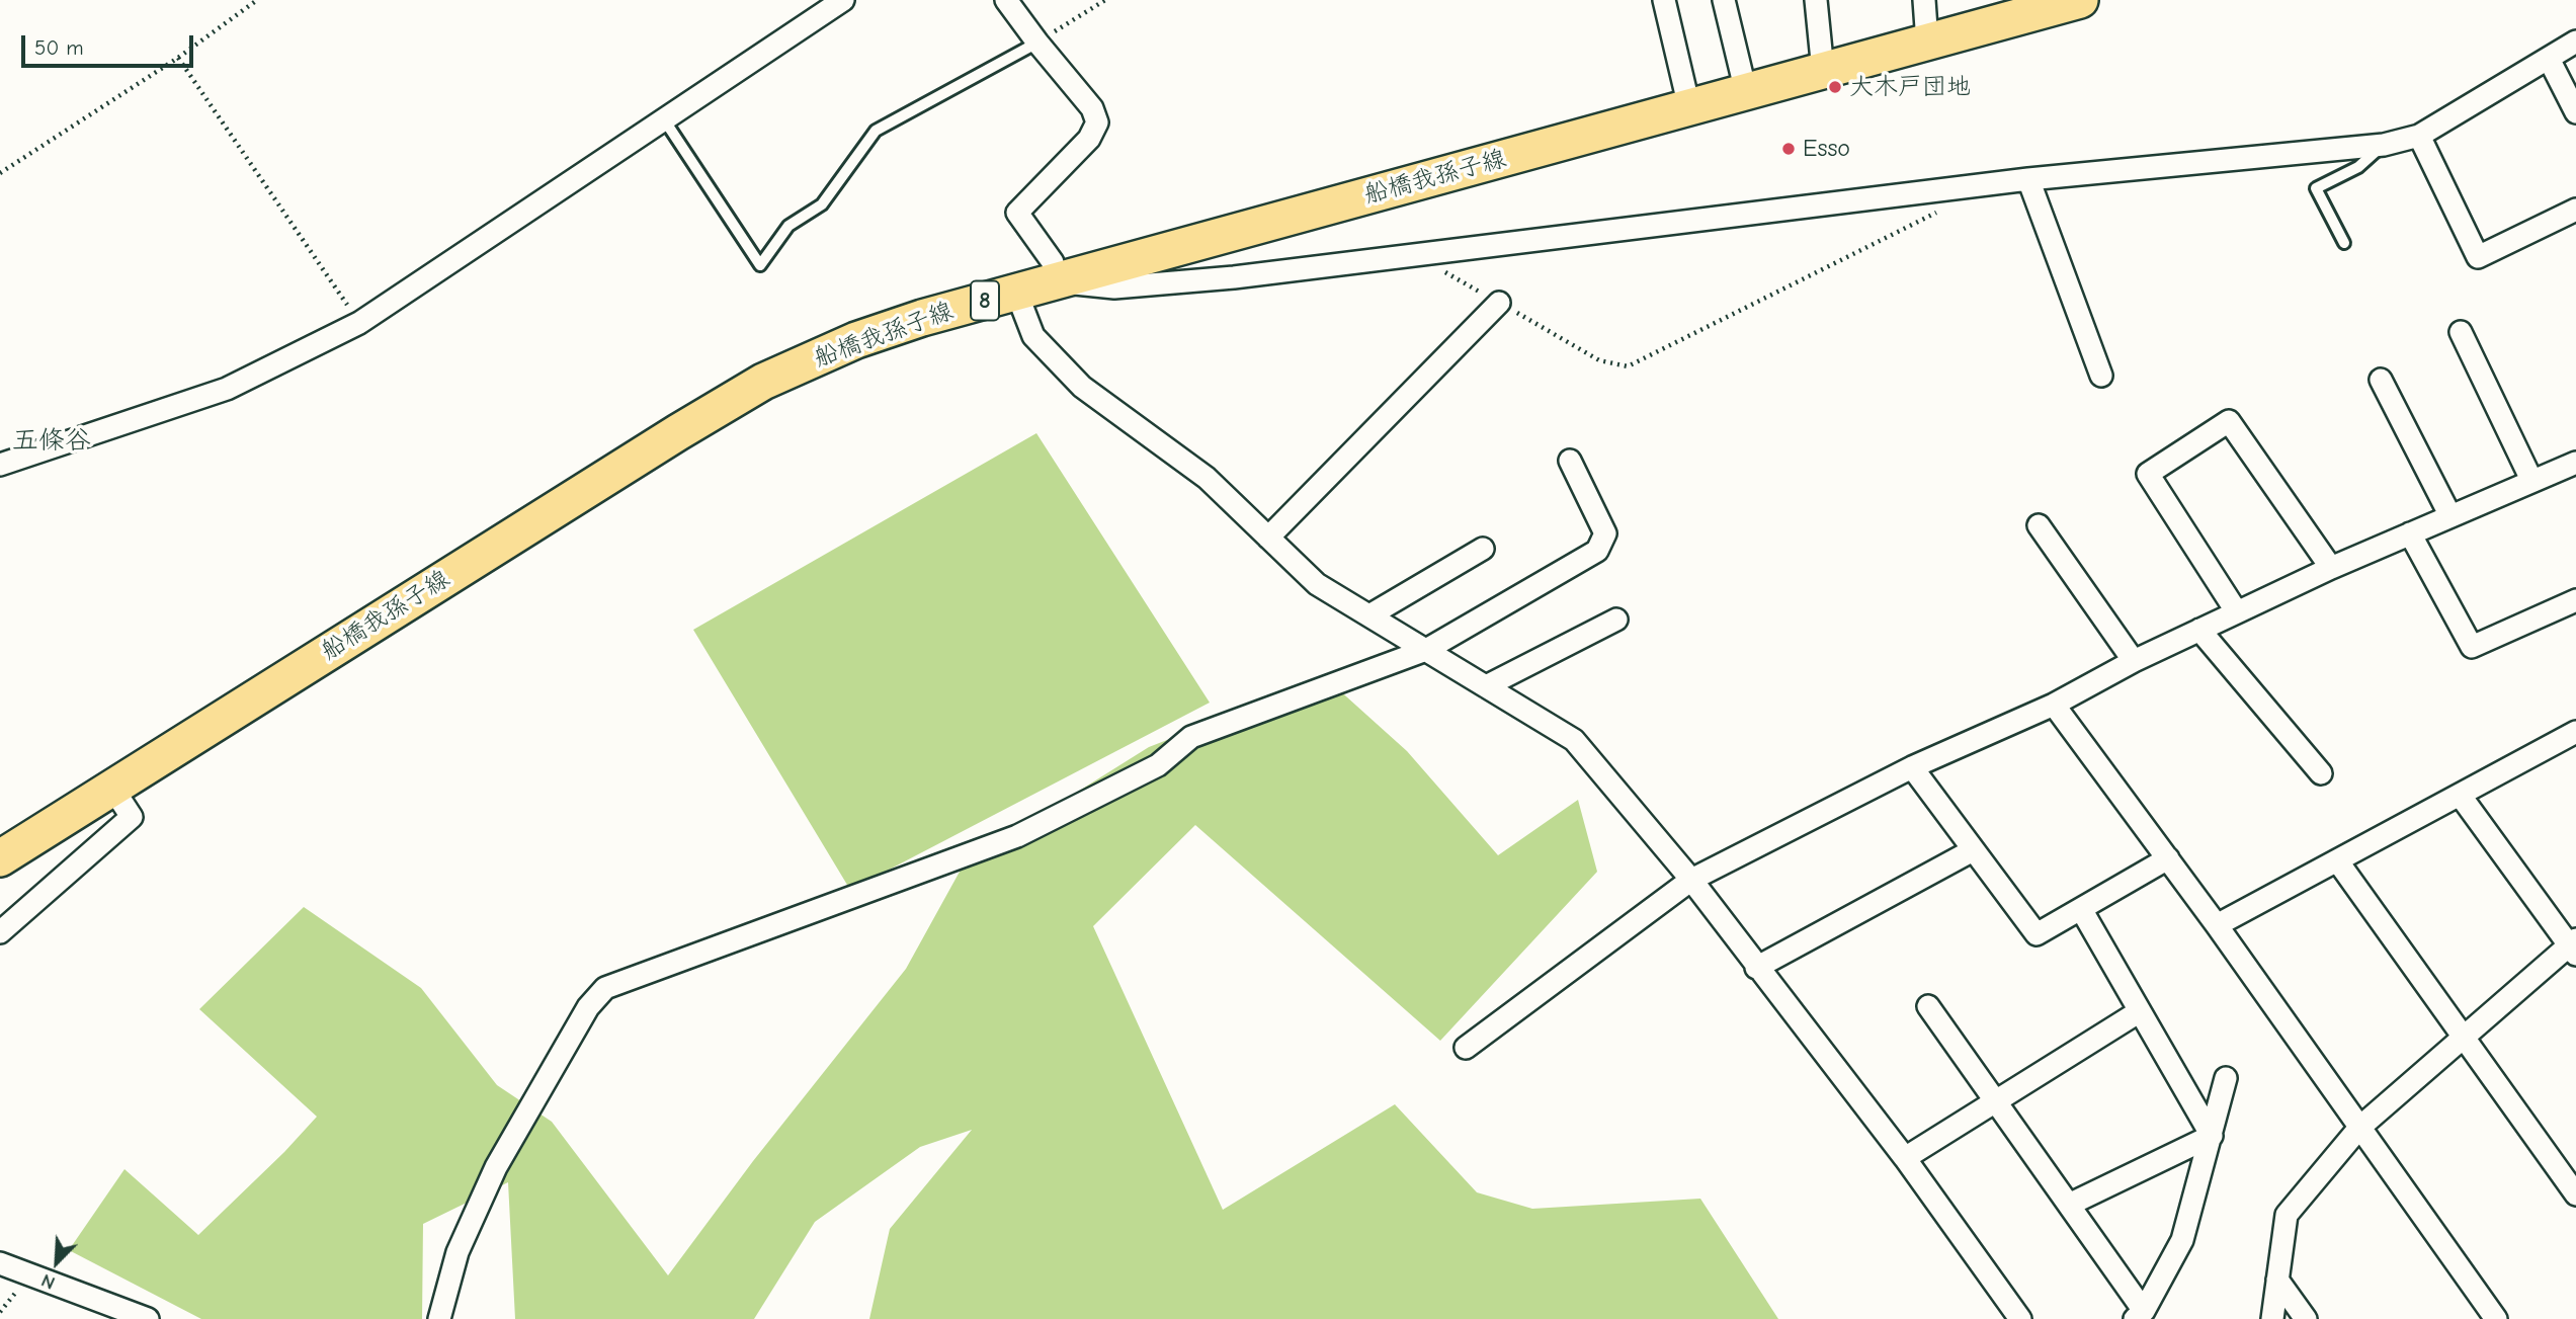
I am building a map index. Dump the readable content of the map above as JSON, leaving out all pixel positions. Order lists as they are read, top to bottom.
{
  "streets": {
    "main road": ["船橋我孫子線", "8"]
  },
  "districts": ["五條谷"],
  "places": ["大木戸団地", "Esso"],
  "scale_bar": "50 m",
  "north": "bottom left"
}
